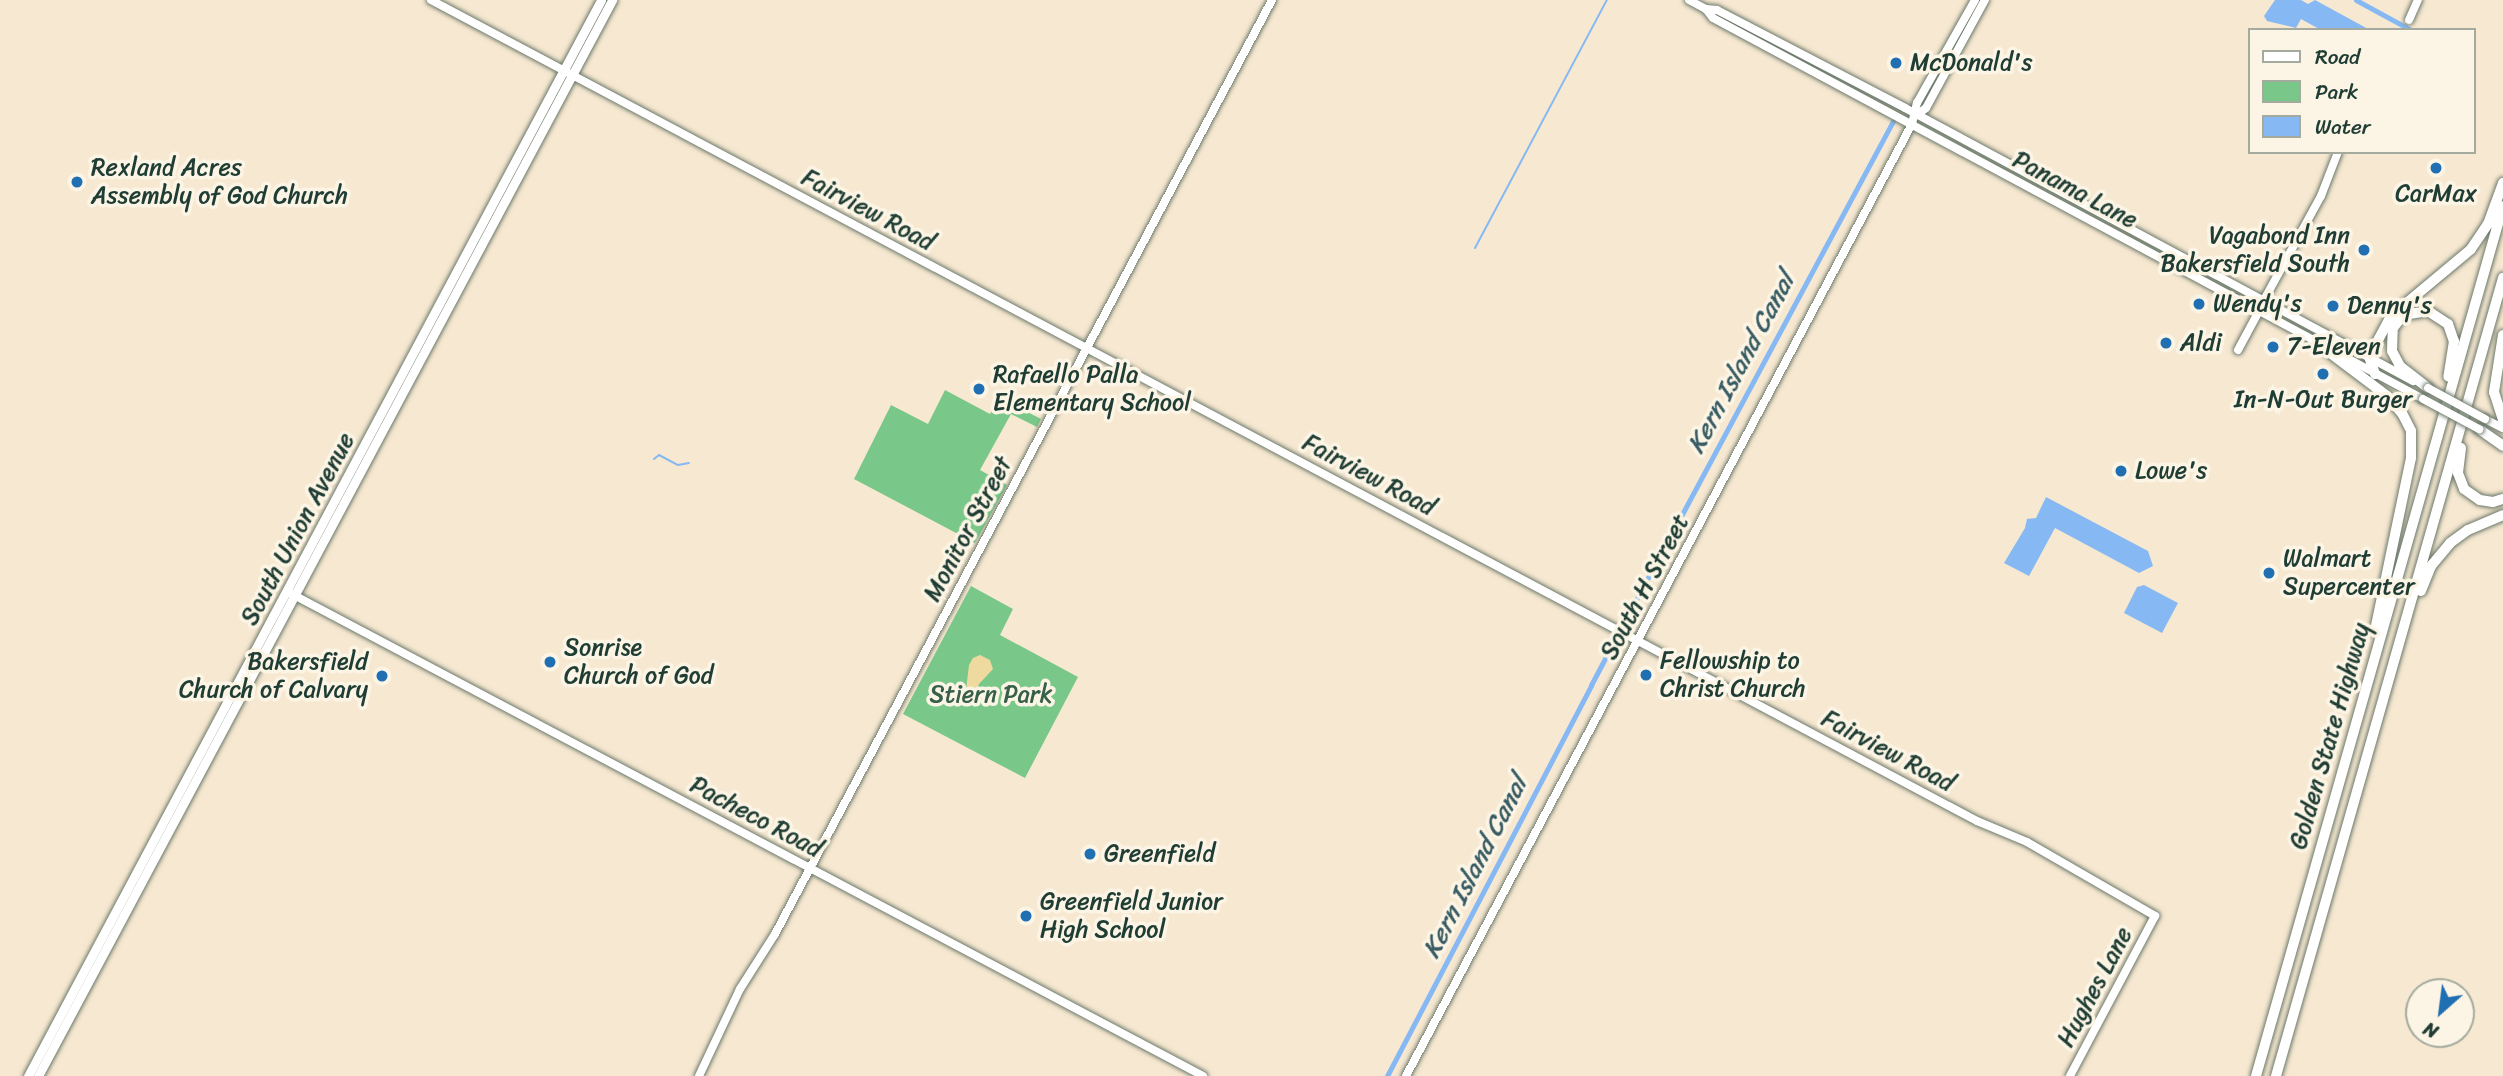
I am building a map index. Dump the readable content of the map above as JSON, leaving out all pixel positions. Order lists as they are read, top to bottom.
{
  "streets": {
    "highway": ["Golden State Highway"],
    "main road": ["South Union Avenue"],
    "street": [
      "Panama Lane",
      "Fairview Road",
      "Monitor Street",
      "South H Street",
      "Pacheco Road",
      "Hughes Lane"
    ]
  },
  "crossings": [
    ["Panama Lane", "South H Street"],
    ["Fairview Road", "South Union Avenue"],
    ["Fairview Road", "Monitor Street"],
    ["Fairview Road", "South H Street"],
    ["Fairview Road", "Hughes Lane"],
    ["South Union Avenue", "Pacheco Road"],
    ["Monitor Street", "Pacheco Road"]
  ],
  "water": ["Kern Island Canal"],
  "parks": ["Stiern Park"],
  "places": [
    "McDonald's",
    "CarMax",
    "Rexland Acres Assembly of God Church",
    "Vagabond Inn Bakersfield South",
    "Wendy's",
    "Denny's",
    "Aldi",
    "7-Eleven",
    "In-N-Out Burger",
    "Rafaello Palla Elementary School",
    "Lowe's",
    "Walmart Supercenter",
    "Sonrise Church of God",
    "Fellowship to Christ Church",
    "Bakersfield Church of Calvary",
    "Greenfield",
    "Greenfield Junior High School"
  ],
  "legend": ["Road", "Park", "Water"],
  "north": "bottom left"
}
